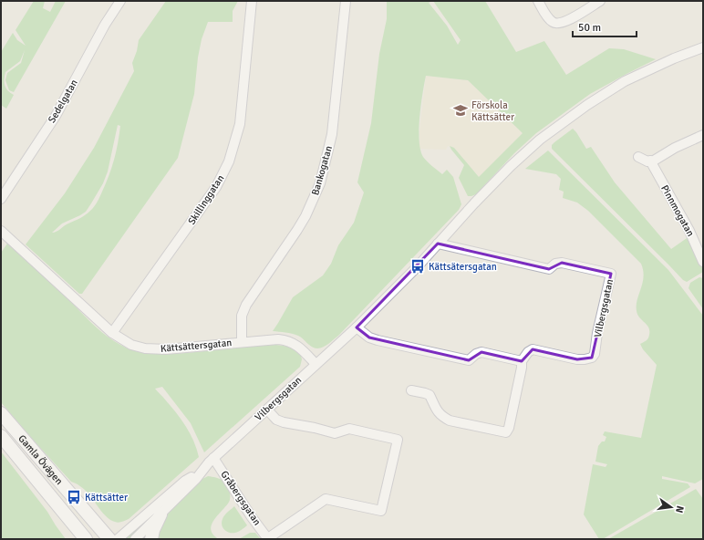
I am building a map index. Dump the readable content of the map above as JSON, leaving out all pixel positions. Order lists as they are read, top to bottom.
{
  "streets": {
    "main road": ["Gamla Övägen"],
    "street": [
      "Sedelgatan",
      "Bankogatan",
      "Skillinggatan",
      "Pinnmogatan",
      "Vilbergsgatan",
      "Kättsättersgatan",
      "Gråbergsgatan"
    ]
  },
  "crossings": [
    ["Bankogatan", "Kättsättersgatan"],
    ["Skillinggatan", "Kättsättersgatan"],
    ["Vilbergsgatan", "Kättsättersgatan"],
    ["Vilbergsgatan", "Gråbergsgatan"]
  ],
  "places": {
    "school or university": ["Förskola Kättsätter"],
    "bus stop": ["Kättsätersgatan", "Kättsätter"]
  },
  "scale_bar": "50 m",
  "north": "right"
}
